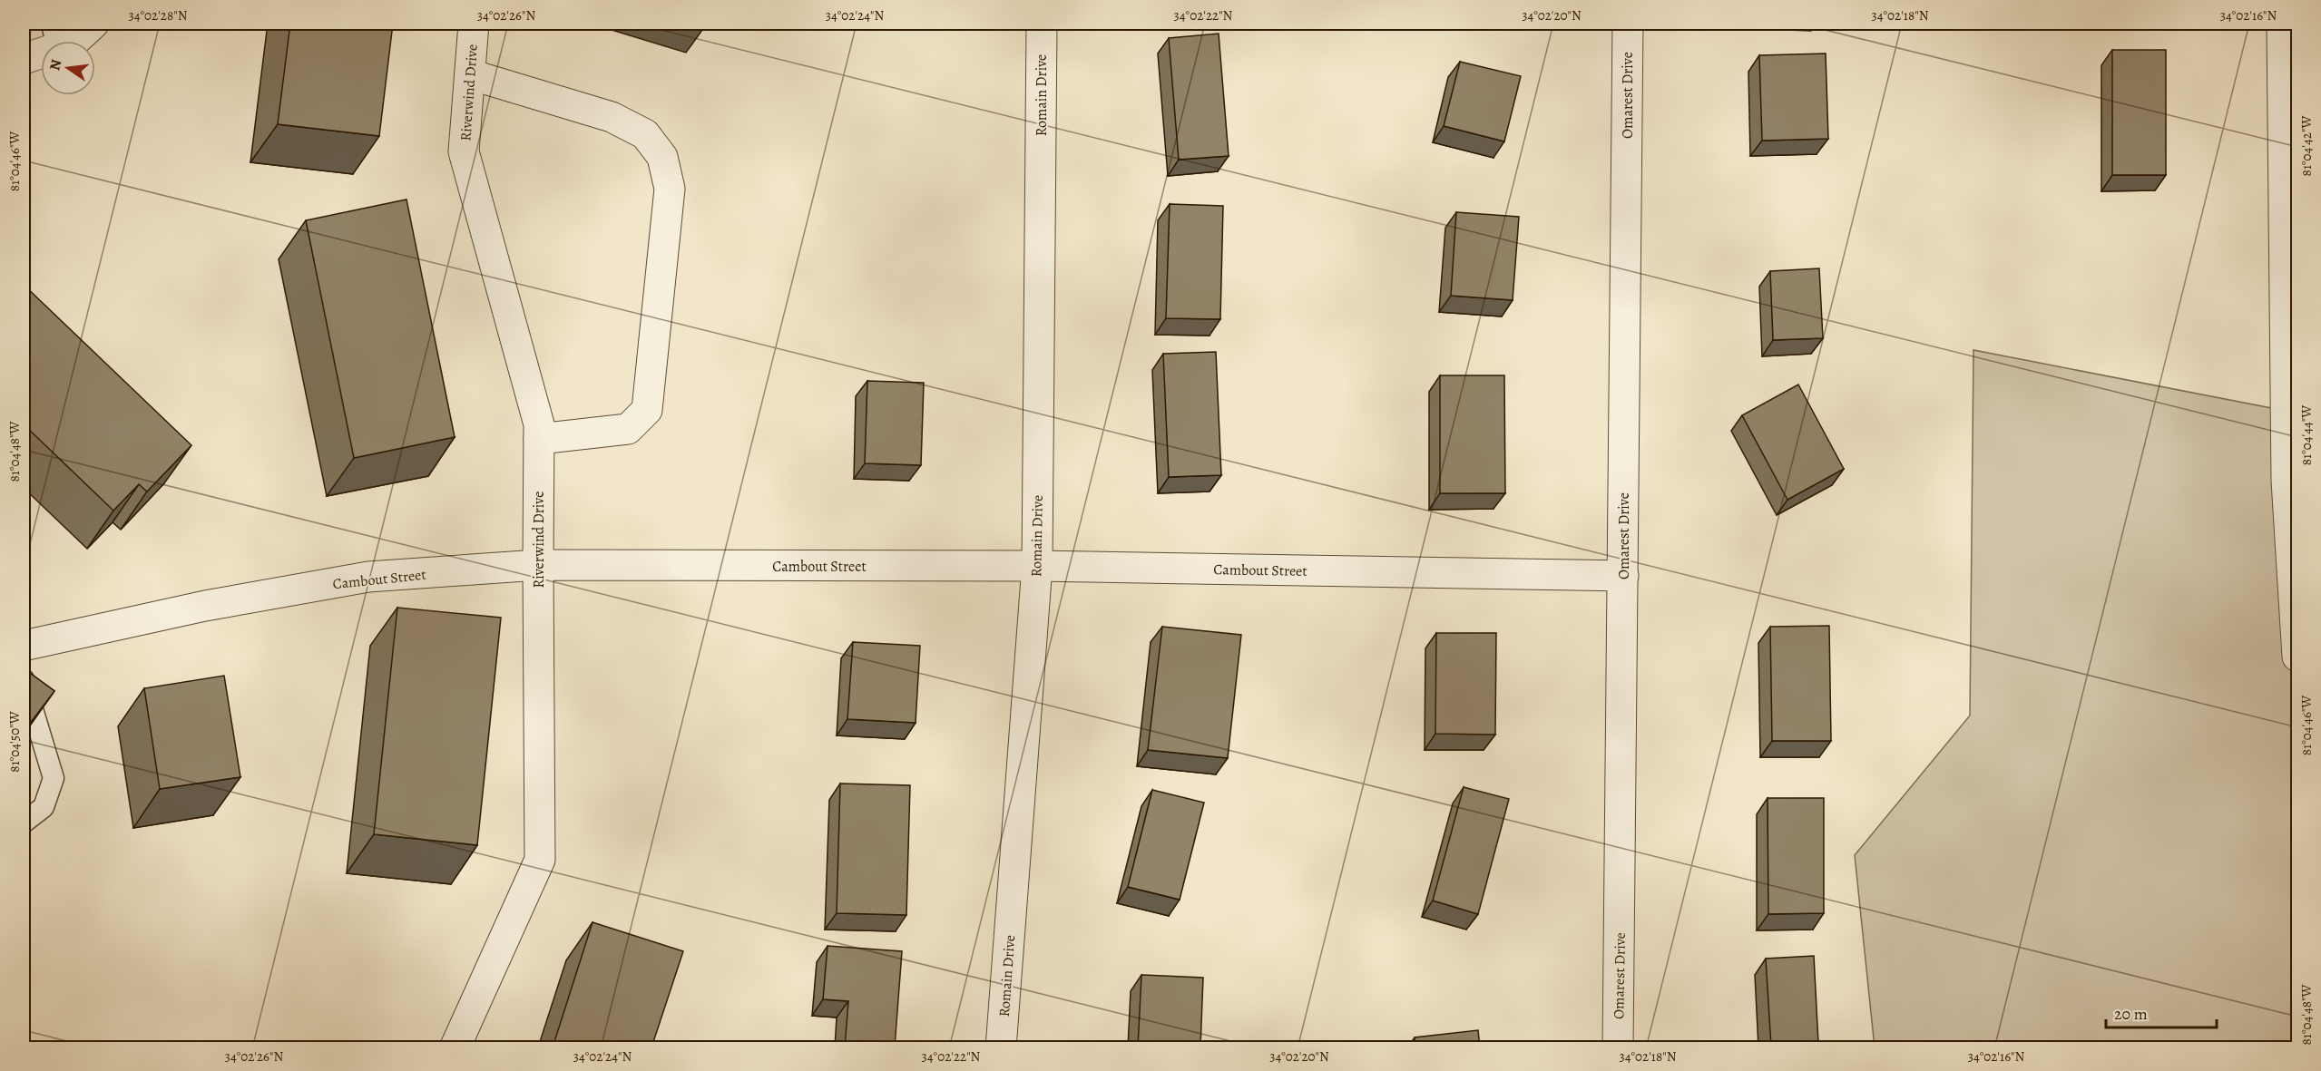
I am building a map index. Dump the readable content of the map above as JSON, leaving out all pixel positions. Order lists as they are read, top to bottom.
{
  "streets": {
    "street": [
      "Riverwind Drive",
      "Romain Drive",
      "Omarest Drive",
      "Cambout Street"
    ]
  },
  "crossings": [
    ["Riverwind Drive", "Cambout Street"],
    ["Romain Drive", "Cambout Street"],
    ["Omarest Drive", "Cambout Street"]
  ],
  "scale_bar": "20 m",
  "north": "left",
  "coordinates": [
    "34°02'28\"N",
    "34°02'26\"N",
    "34°02'24\"N",
    "34°02'22\"N",
    "34°02'20\"N",
    "34°02'18\"N",
    "34°02'16\"N",
    "81°04'42\"W",
    "81°04'46\"W",
    "81°04'44\"W",
    "81°04'48\"W",
    "81°04'50\"W"
  ]
}
